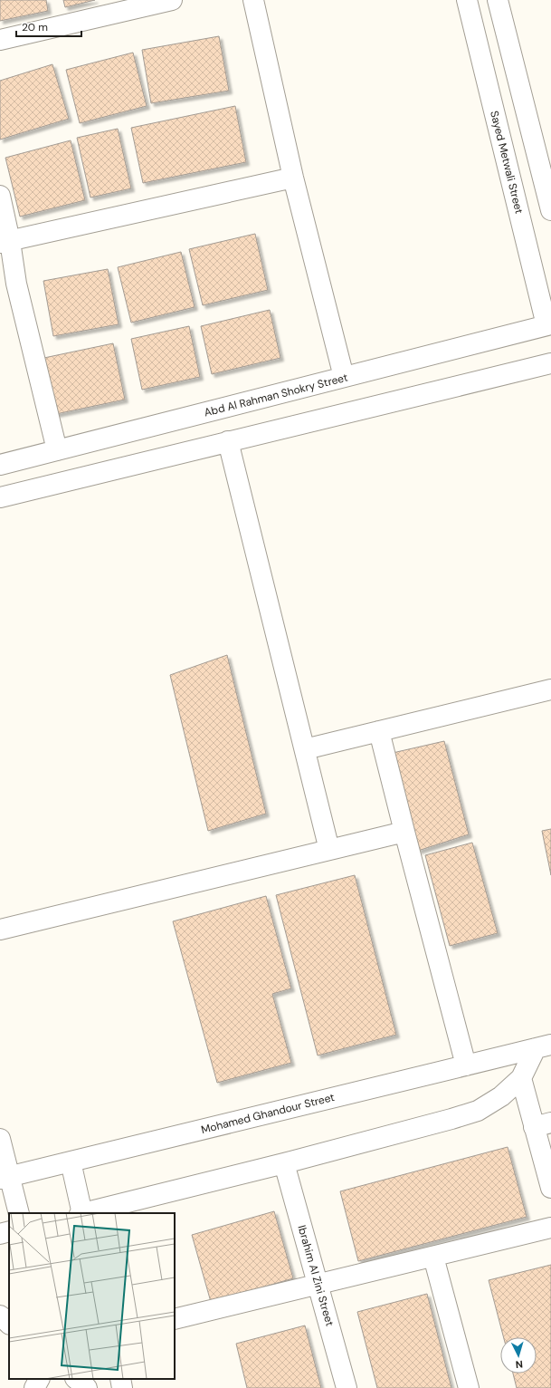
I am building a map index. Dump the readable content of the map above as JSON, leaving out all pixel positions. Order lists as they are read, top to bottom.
{
  "streets": {
    "street": [
      "Sayed Metwali Street",
      "Abd Al Rahman Shokry Street",
      "Mohamed Ghandour Street",
      "Ibrahim Al Zini Street"
    ]
  },
  "crossings": [
    ["Sayed Metwali Street", "Abd Al Rahman Shokry Street"],
    ["Mohamed Ghandour Street", "Ibrahim Al Zini Street"]
  ],
  "scale_bar": "20 m",
  "north": "bottom"
}
